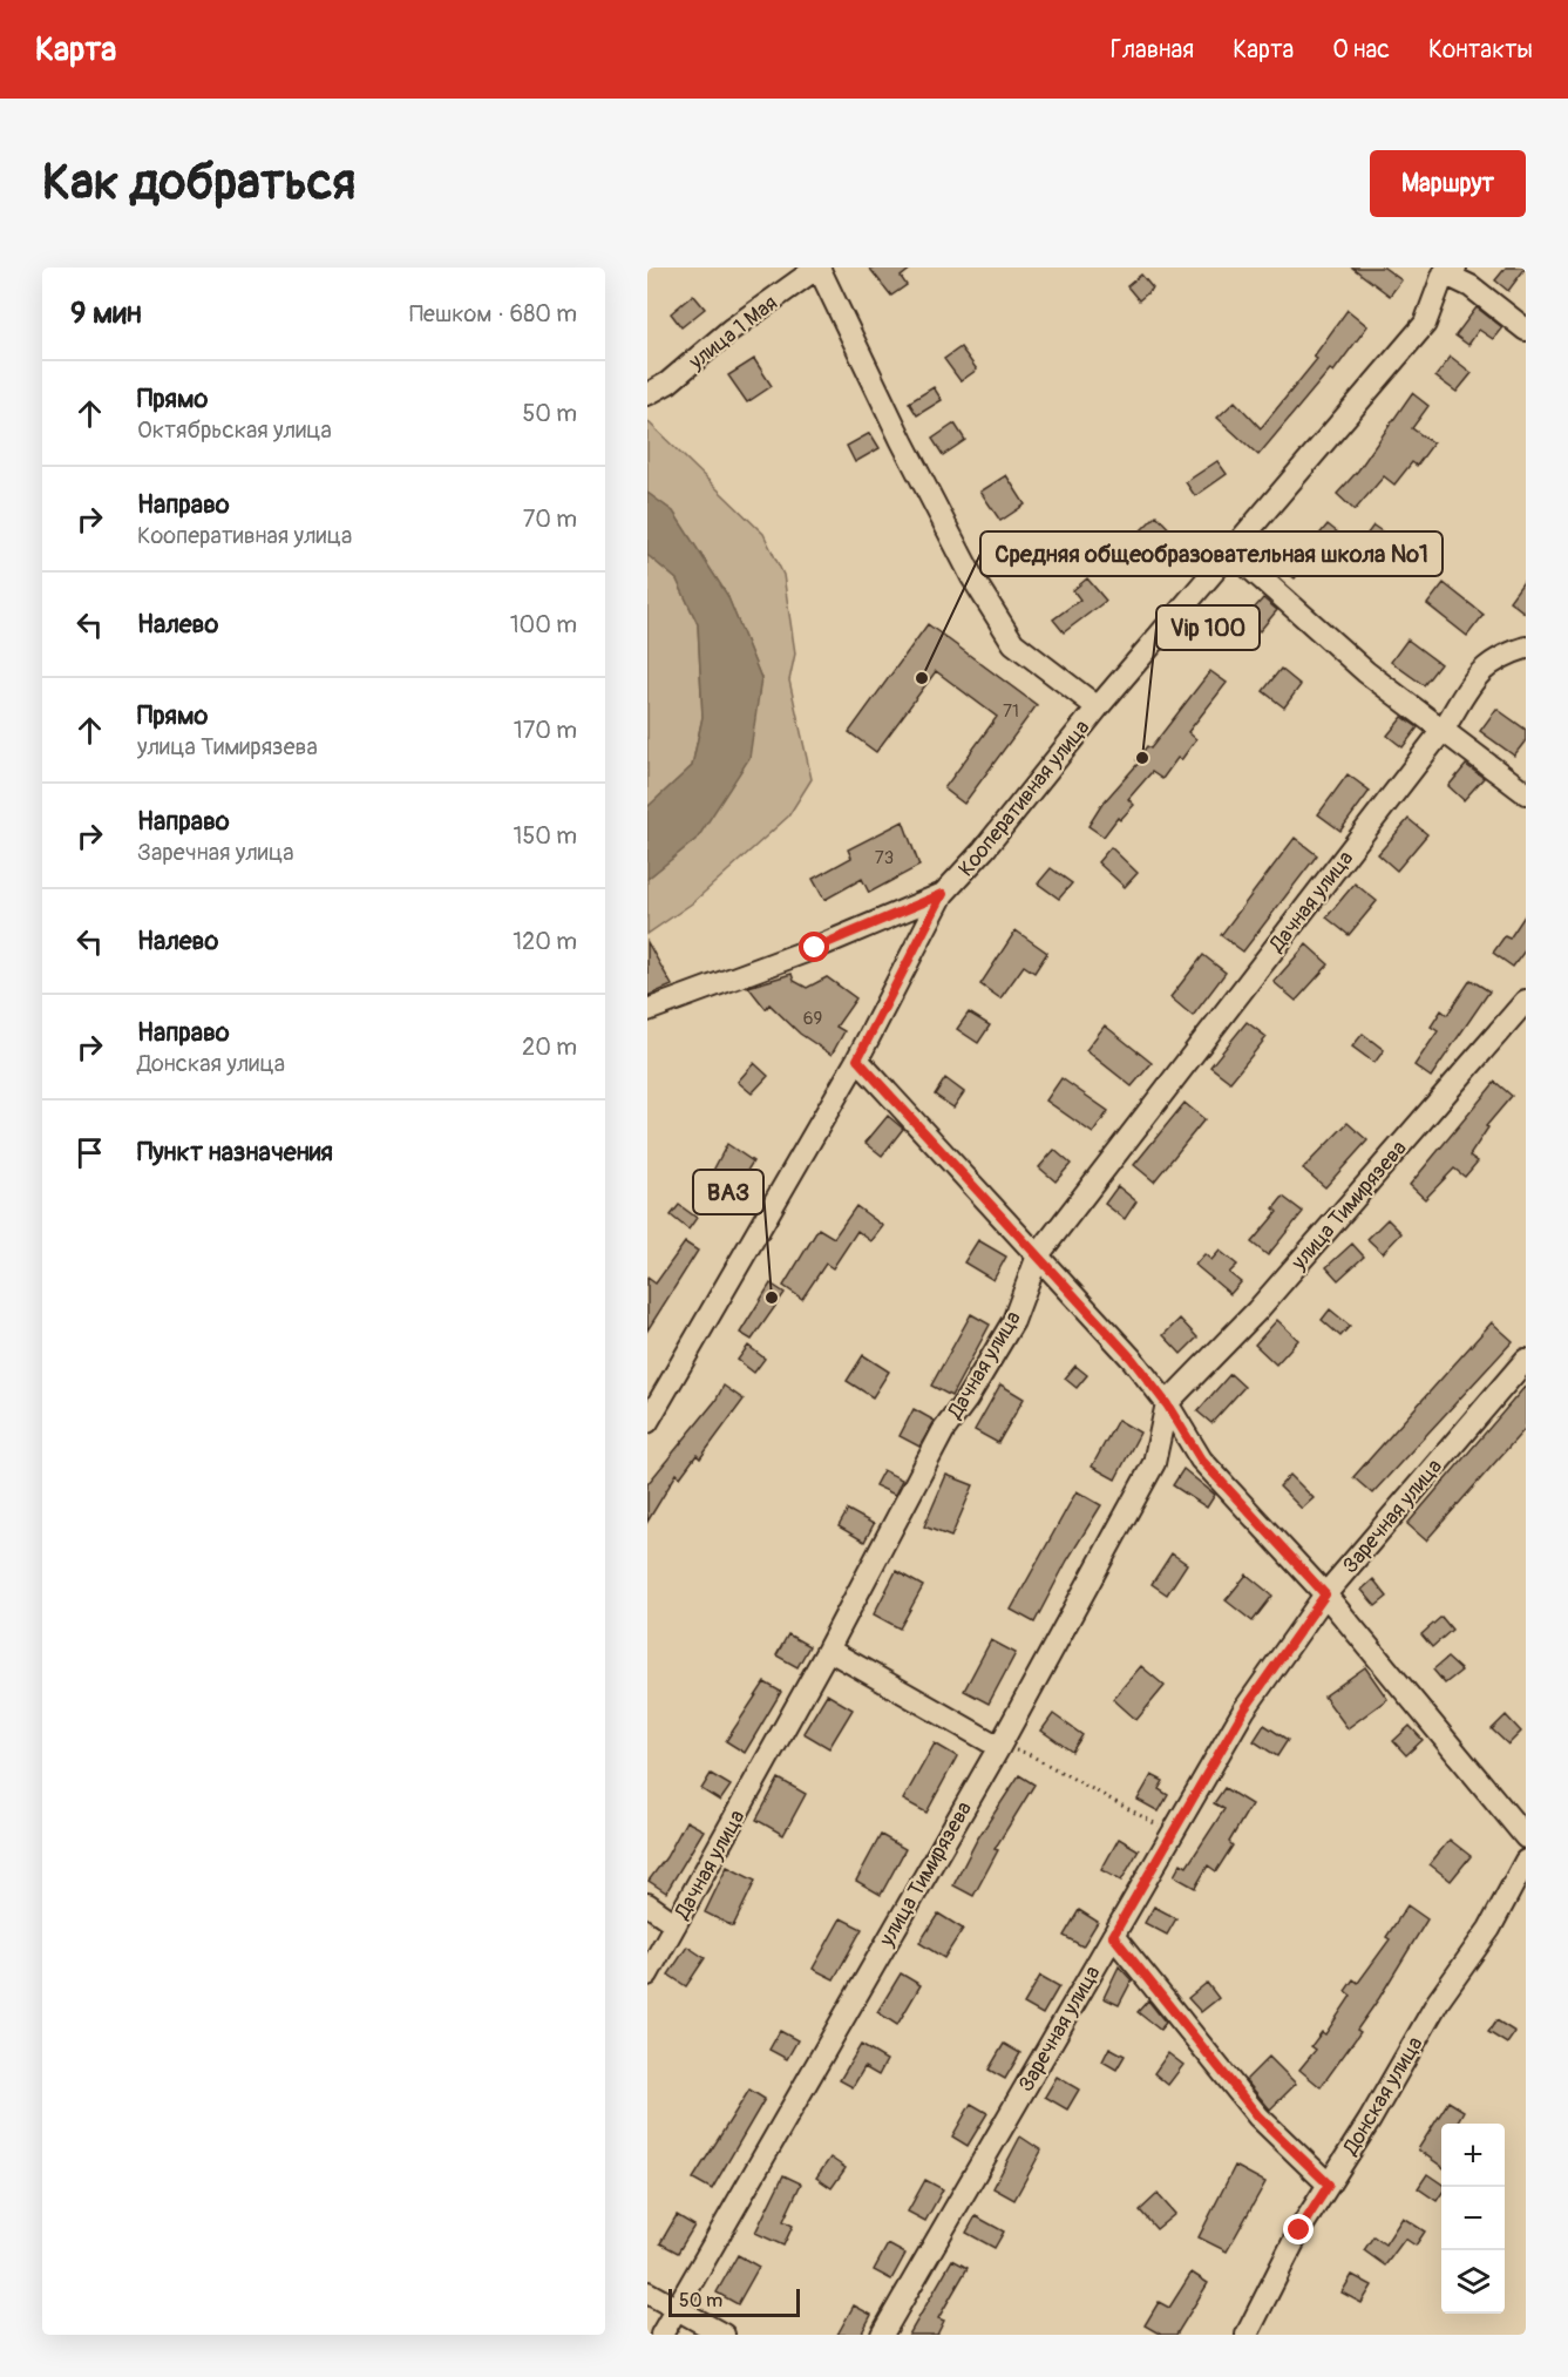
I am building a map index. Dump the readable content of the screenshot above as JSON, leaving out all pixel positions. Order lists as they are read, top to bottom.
{
  "streets": {
    "street": [
      "улица 1 Мая",
      "Кооперативная улица",
      "Дачная улица",
      "улица Тимирязева",
      "Заречная улица",
      "Донская улица"
    ]
  },
  "places": ["Средняя общеобразовательная школа №1", "Vip 100", "ВАЗ"],
  "house_numbers": ["71", "73", "69"],
  "scale_bar": "50 m",
  "page": {
    "header": "Карта",
    "nav": [
      "Главная",
      "Карта",
      "О нас",
      "Контакты"
    ],
    "buttons": "Маршрут",
    "title": "Как добраться",
    "heading": ["9 мин", "Пешком · 680 m"],
    "list": [
      ["Прямо", "Октябрьская улица", "50 m"],
      ["Направо", "Кооперативная улица", "70 m"],
      ["Налево", "100 m"],
      ["Прямо", "улица Тимирязева", "170 m"],
      ["Направо", "Заречная улица", "150 m"],
      ["Налево", "120 m"],
      ["Направо", "Донская улица", "20 m"],
      "Пункт назначения"
    ],
    "map_buttons": ["+", "−"],
    "scale": "50 m"
  }
}
